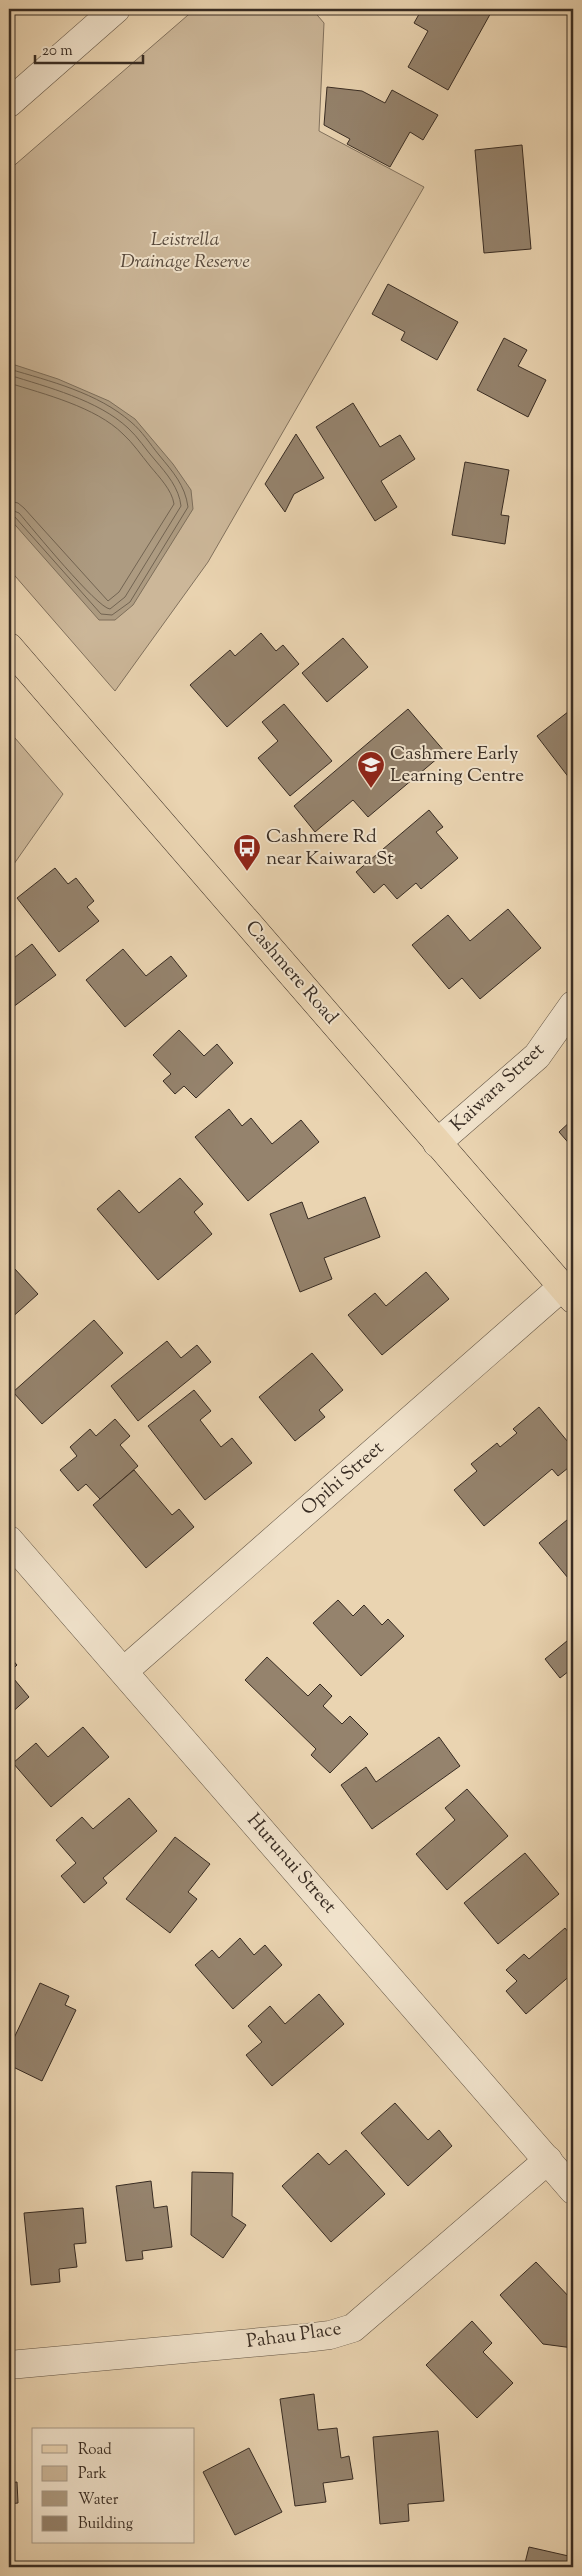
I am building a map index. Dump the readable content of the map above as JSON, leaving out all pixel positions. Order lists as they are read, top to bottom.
{
  "streets": {
    "main road": ["Cashmere Road"],
    "street": [
      "Kaiwara Street",
      "Opihi Street",
      "Hurunui Street",
      "Pahau Place"
    ]
  },
  "crossings": [
    ["Cashmere Road", "Kaiwara Street"],
    ["Cashmere Road", "Opihi Street"],
    ["Opihi Street", "Hurunui Street"],
    ["Hurunui Street", "Pahau Place"]
  ],
  "parks": ["Leistrella Drainage Reserve"],
  "places": {
    "school or university": ["Cashmere Early Learning Centre"],
    "bus stop": ["Cashmere Rd near Kaiwara St"]
  },
  "legend": [
    "Road",
    "Park",
    "Water",
    "Building"
  ],
  "scale_bar": "20 m"
}
